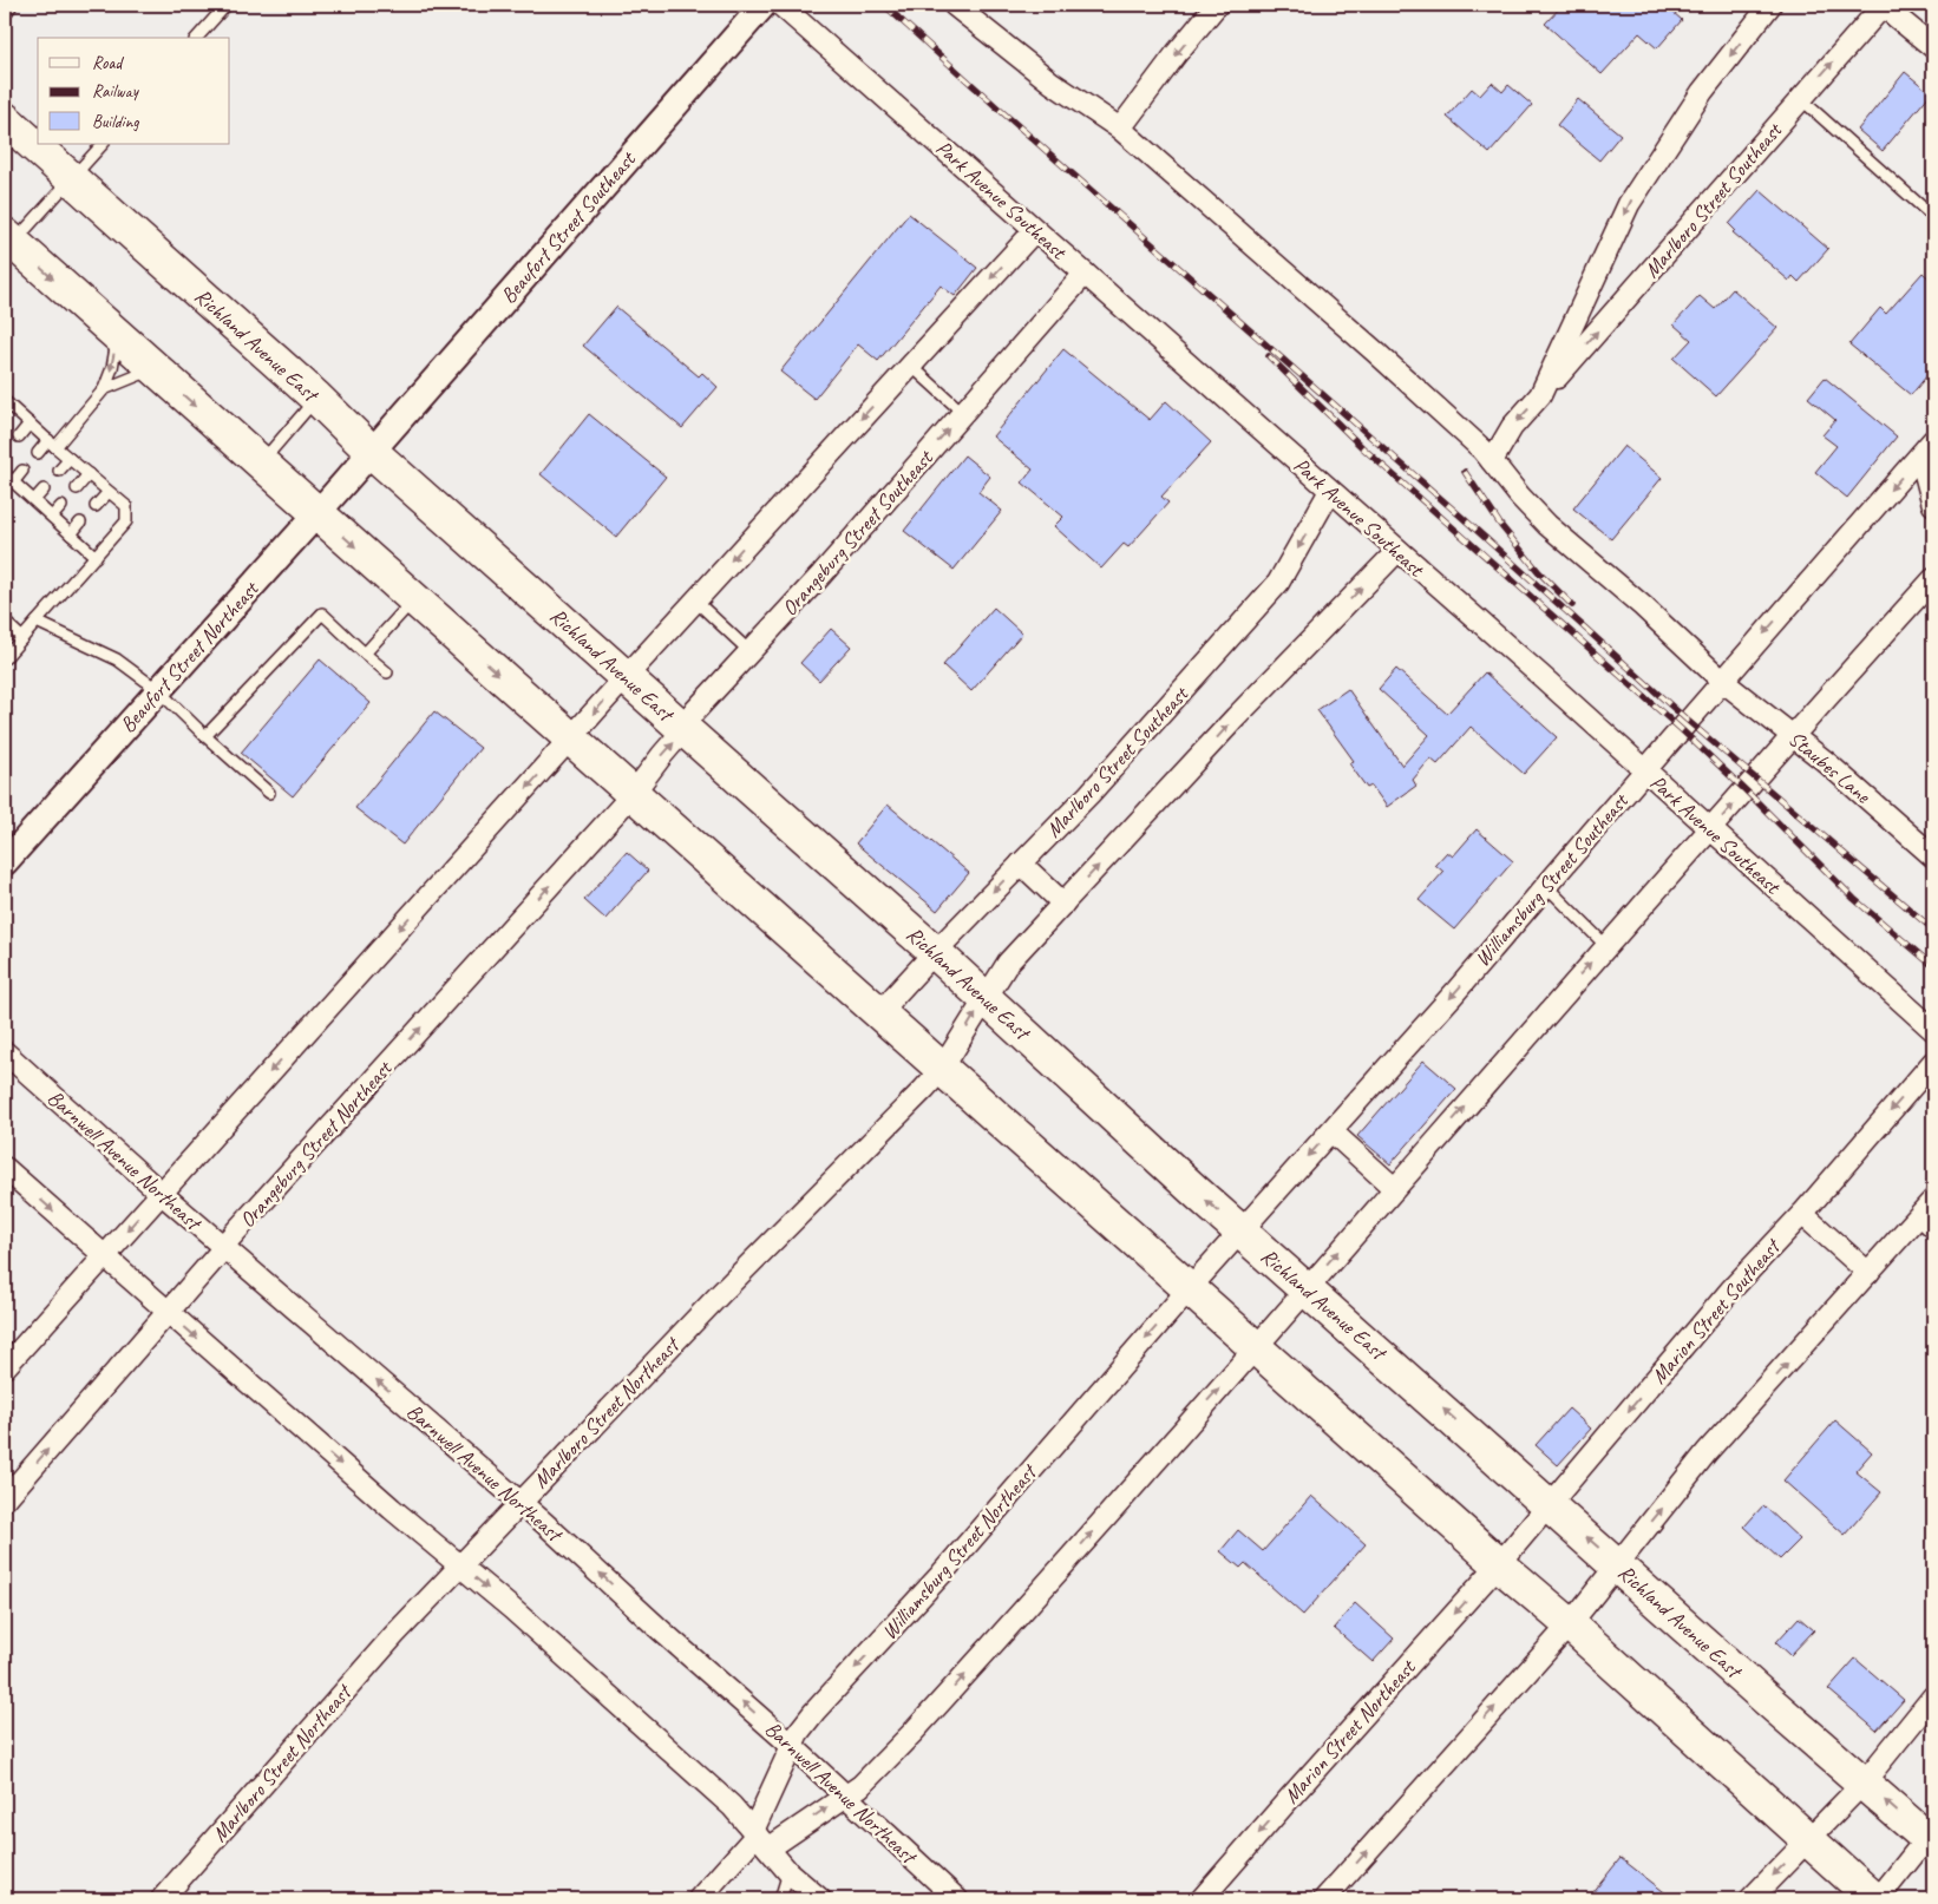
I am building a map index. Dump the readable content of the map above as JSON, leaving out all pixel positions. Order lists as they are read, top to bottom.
{
  "streets": {
    "main road": ["Richland Avenue East"],
    "street": [
      "Park Avenue Southeast",
      "Marlboro Street Southeast",
      "Beaufort Street Southeast",
      "Orangeburg Street Southeast",
      "Beaufort Street Northeast",
      "Staubes Lane",
      "Williamsburg Street Southeast",
      "Orangeburg Street Northeast",
      "Barnwell Avenue Northeast",
      "Marion Street Southeast",
      "Marlboro Street Northeast",
      "Williamsburg Street Northeast",
      "Marion Street Northeast"
    ]
  },
  "crossings": [
    ["Park Avenue Southeast", "Marlboro Street Southeast"],
    ["Park Avenue Southeast", "Orangeburg Street Southeast"],
    ["Park Avenue Southeast", "Williamsburg Street Southeast"],
    ["Marlboro Street Southeast", "Richland Avenue East"],
    ["Beaufort Street Southeast", "Richland Avenue East"],
    ["Beaufort Street Southeast", "Beaufort Street Northeast"],
    ["Richland Avenue East", "Orangeburg Street Southeast"],
    ["Richland Avenue East", "Beaufort Street Northeast"],
    ["Richland Avenue East", "Williamsburg Street Southeast"],
    ["Richland Avenue East", "Marion Street Southeast"],
    ["Orangeburg Street Southeast", "Orangeburg Street Northeast"],
    ["Staubes Lane", "Williamsburg Street Southeast"],
    ["Williamsburg Street Southeast", "Williamsburg Street Northeast"],
    ["Orangeburg Street Northeast", "Barnwell Avenue Northeast"],
    ["Barnwell Avenue Northeast", "Marlboro Street Northeast"],
    ["Barnwell Avenue Northeast", "Williamsburg Street Northeast"],
    ["Marion Street Southeast", "Marion Street Northeast"]
  ],
  "legend": ["Road", "Railway", "Building"]
}
